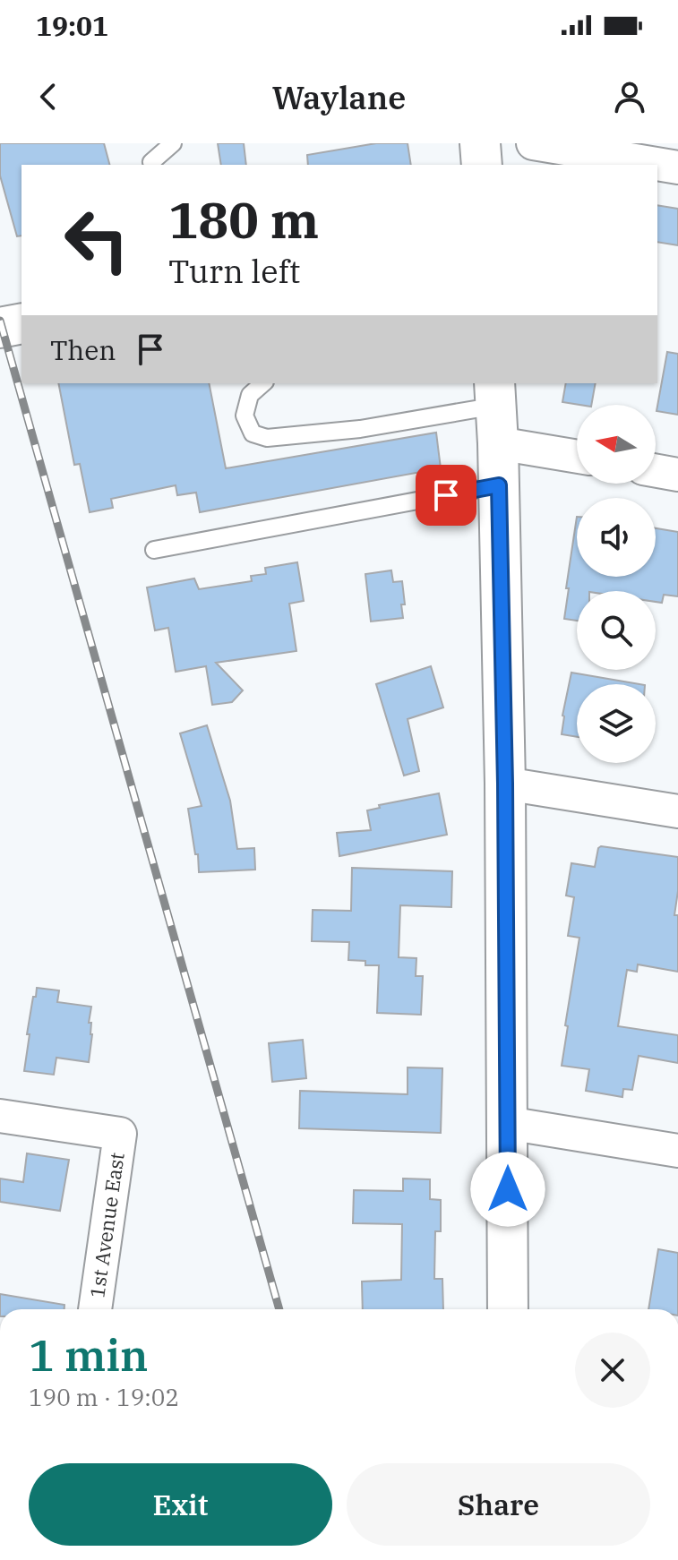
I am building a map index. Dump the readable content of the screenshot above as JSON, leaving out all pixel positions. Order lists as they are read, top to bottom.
{
  "streets": {
    "street": ["1st Avenue East"]
  },
  "north": "left",
  "page": {
    "status": "19:01",
    "header": "Waylane",
    "turn": ["180 m", "Turn left"],
    "then": "Then",
    "heading": ["1 min", "190 m · 19:02"],
    "buttons": ["Exit", "Share"]
  }
}
